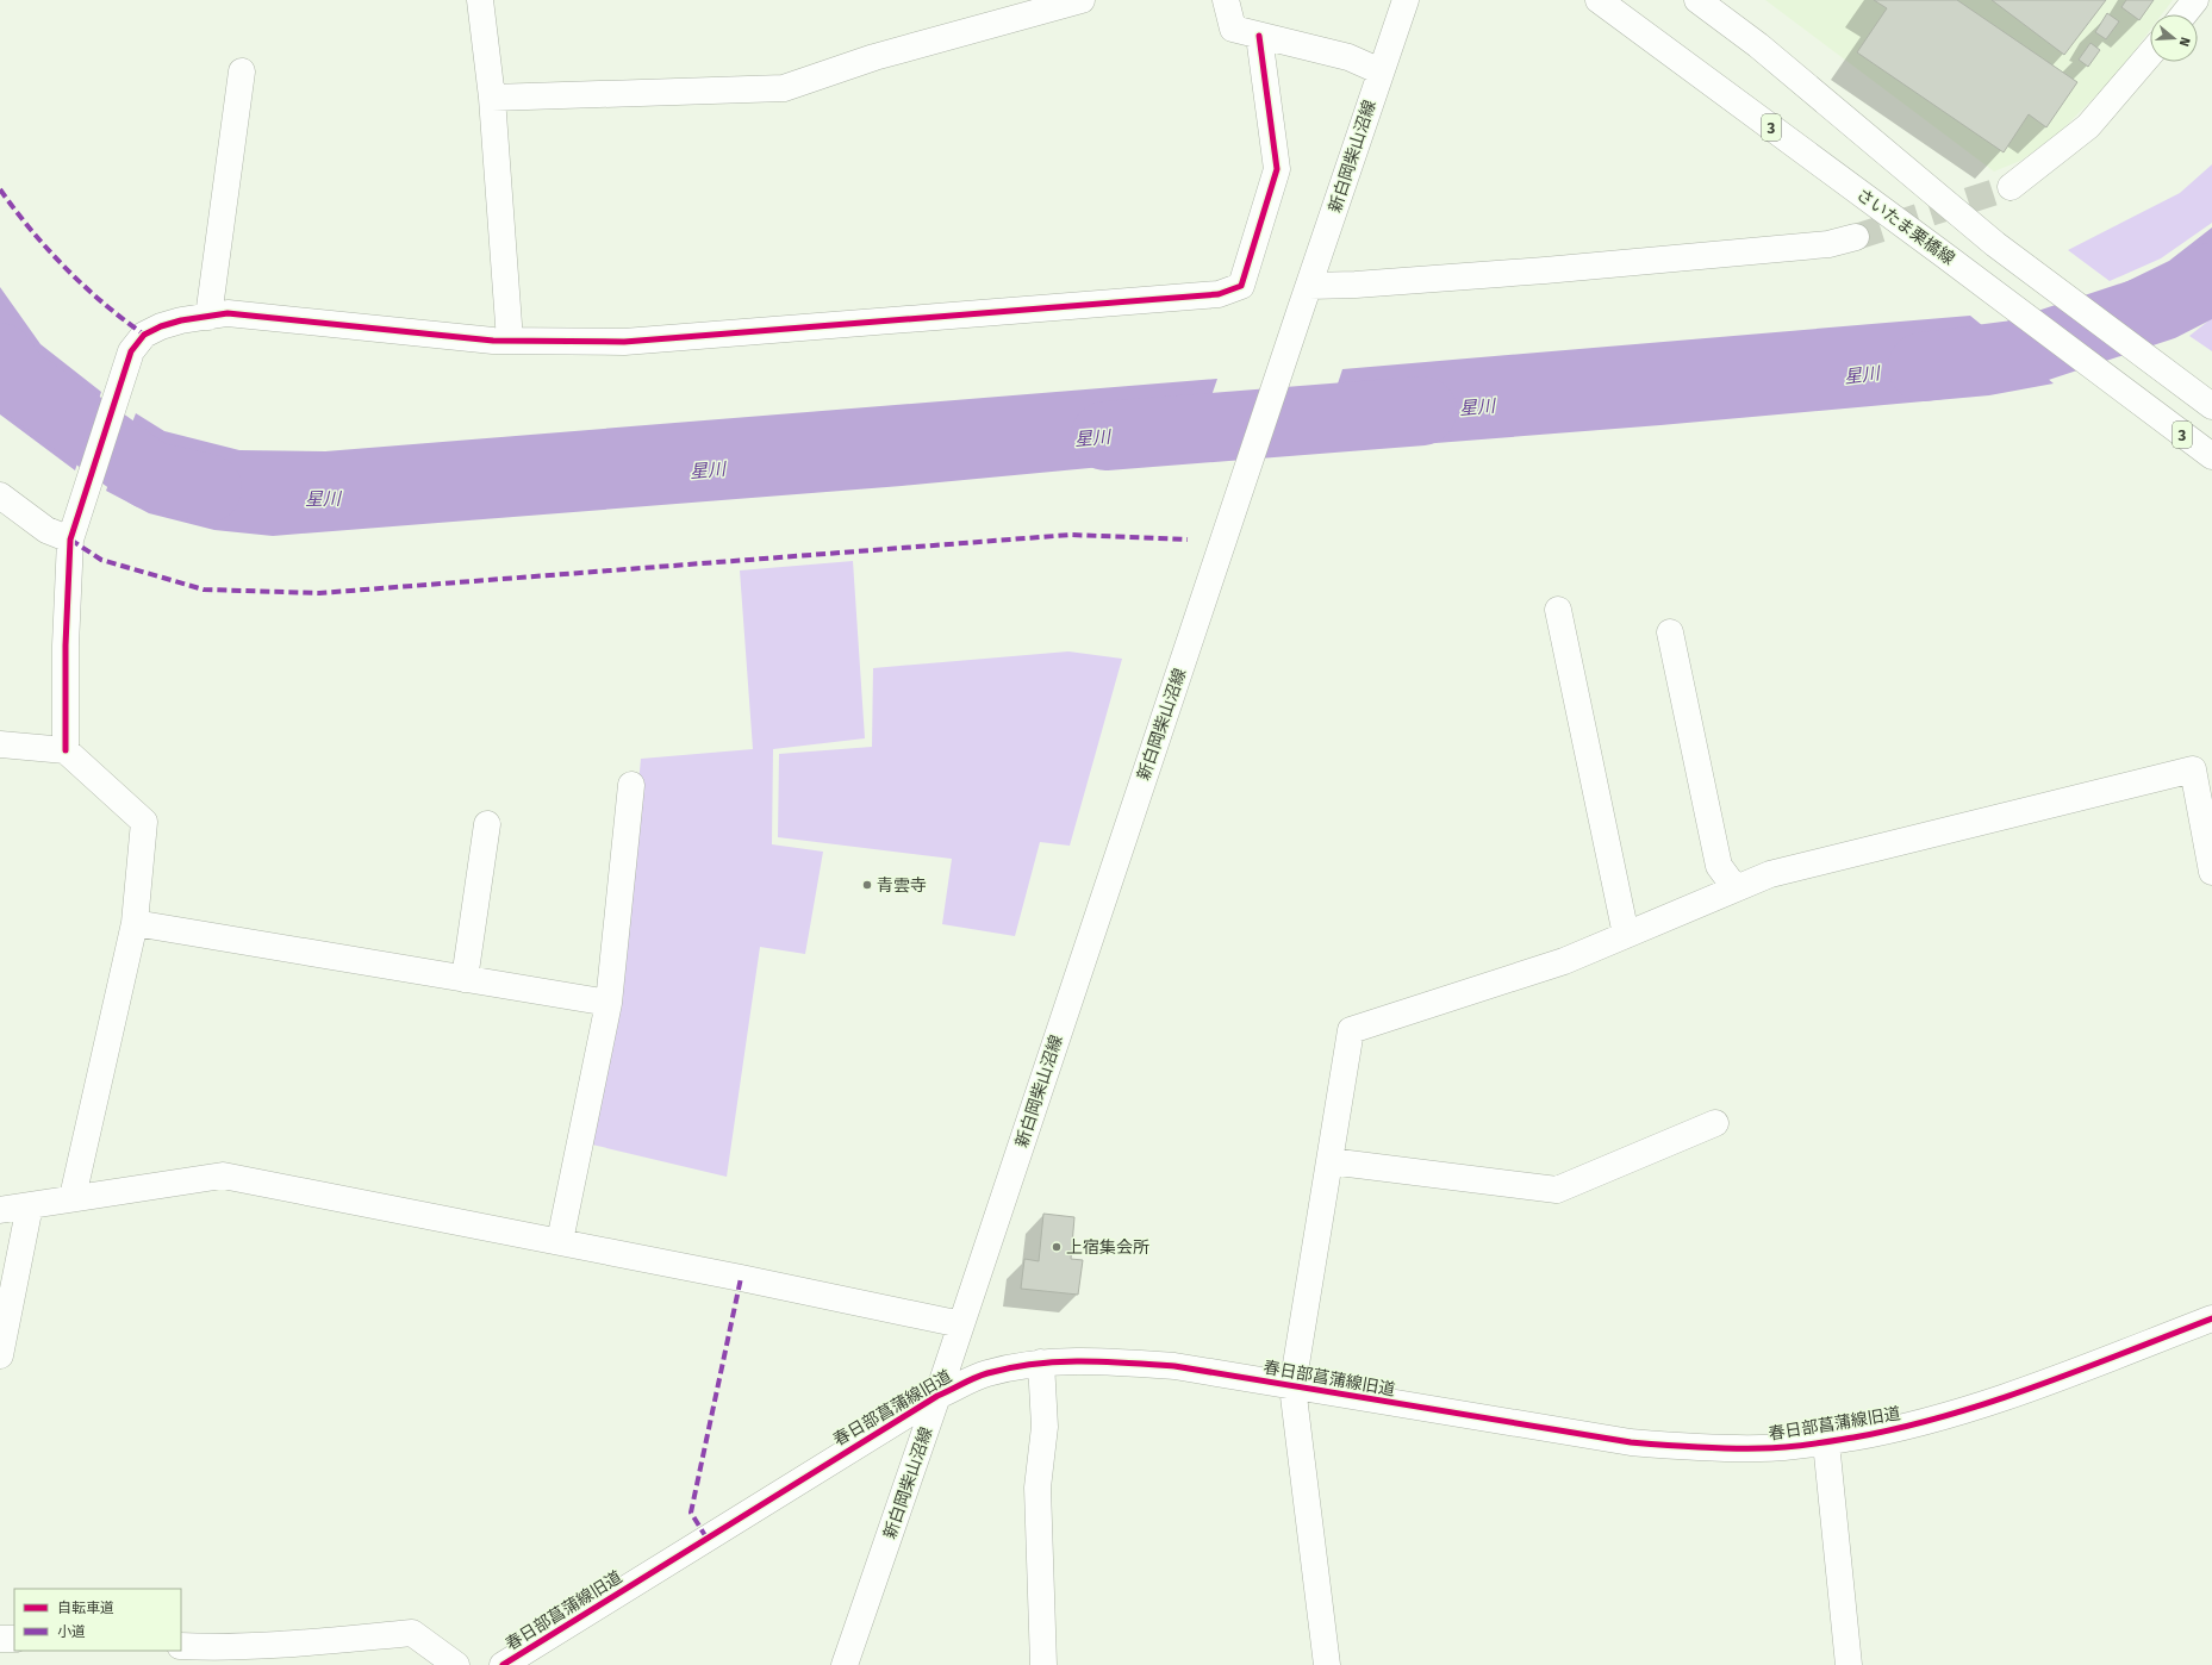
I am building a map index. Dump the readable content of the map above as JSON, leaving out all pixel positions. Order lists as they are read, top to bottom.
{
  "streets": {
    "street": [
      "3",
      "新白岡柴山沼線",
      "さいたま栗橋線",
      "春日部菖蒲線旧道"
    ]
  },
  "crossings": [
    ["新白岡柴山沼線", "春日部菖蒲線旧道"]
  ],
  "water": ["星川"],
  "places": ["青雲寺", "上宿集会所"],
  "legend": ["自転車道", "小道"],
  "north": "right"
}
